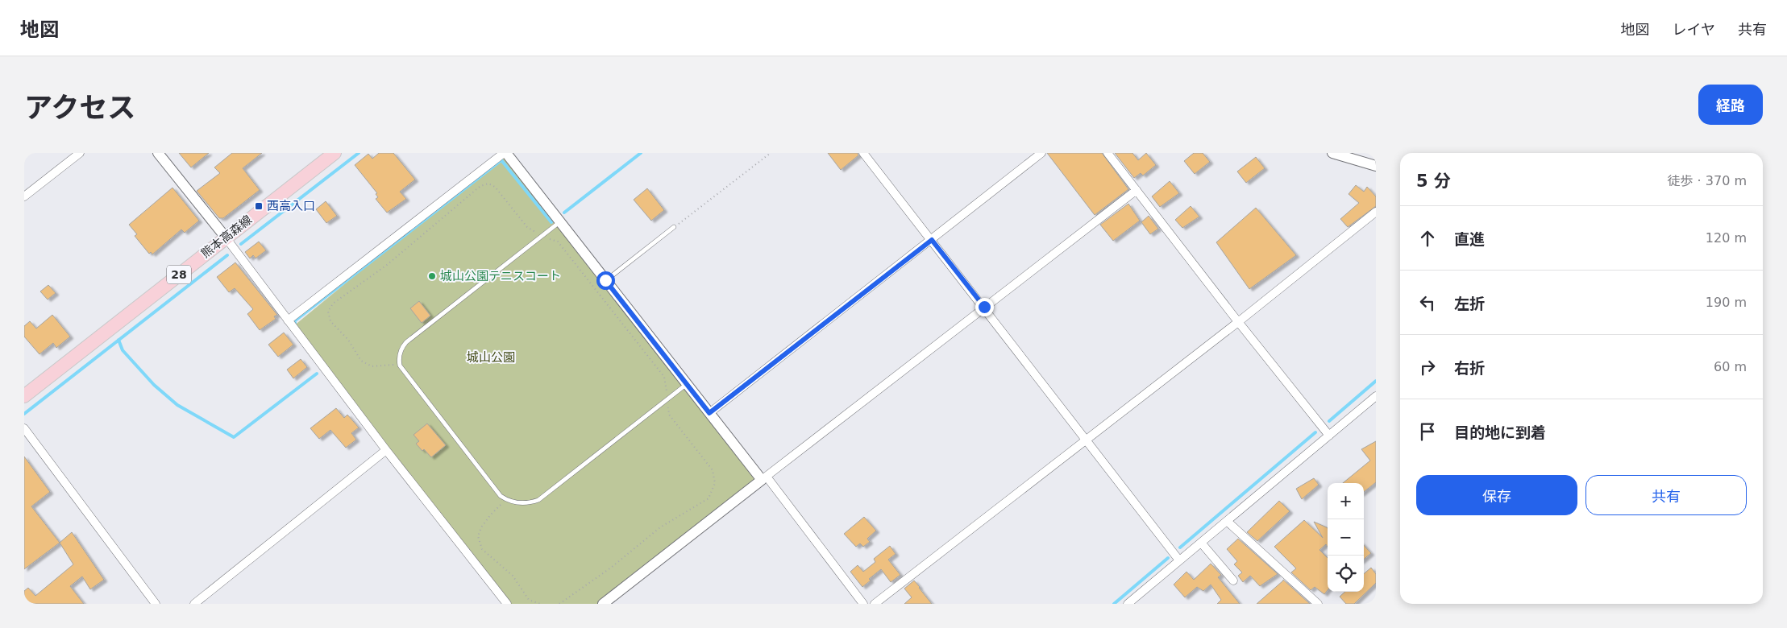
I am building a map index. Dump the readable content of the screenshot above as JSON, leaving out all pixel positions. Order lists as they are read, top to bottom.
{
  "streets": {
    "main road": ["熊本高森線", "28"]
  },
  "parks": ["城山公園"],
  "places": {
    "transit": ["西高入口"],
    "other": ["城山公園テニスコート"]
  },
  "page": {
    "header": "地図",
    "nav": ["地図", "レイヤ", "共有"],
    "title": "アクセス",
    "buttons": [
      "経路",
      ["保存", "共有"]
    ],
    "heading": ["5 分", "徒歩 · 370 m"],
    "list": [
      ["直進", "120 m"],
      ["左折", "190 m"],
      ["右折", "60 m"],
      "目的地に到着"
    ],
    "map_buttons": ["+", "−"]
  }
}
